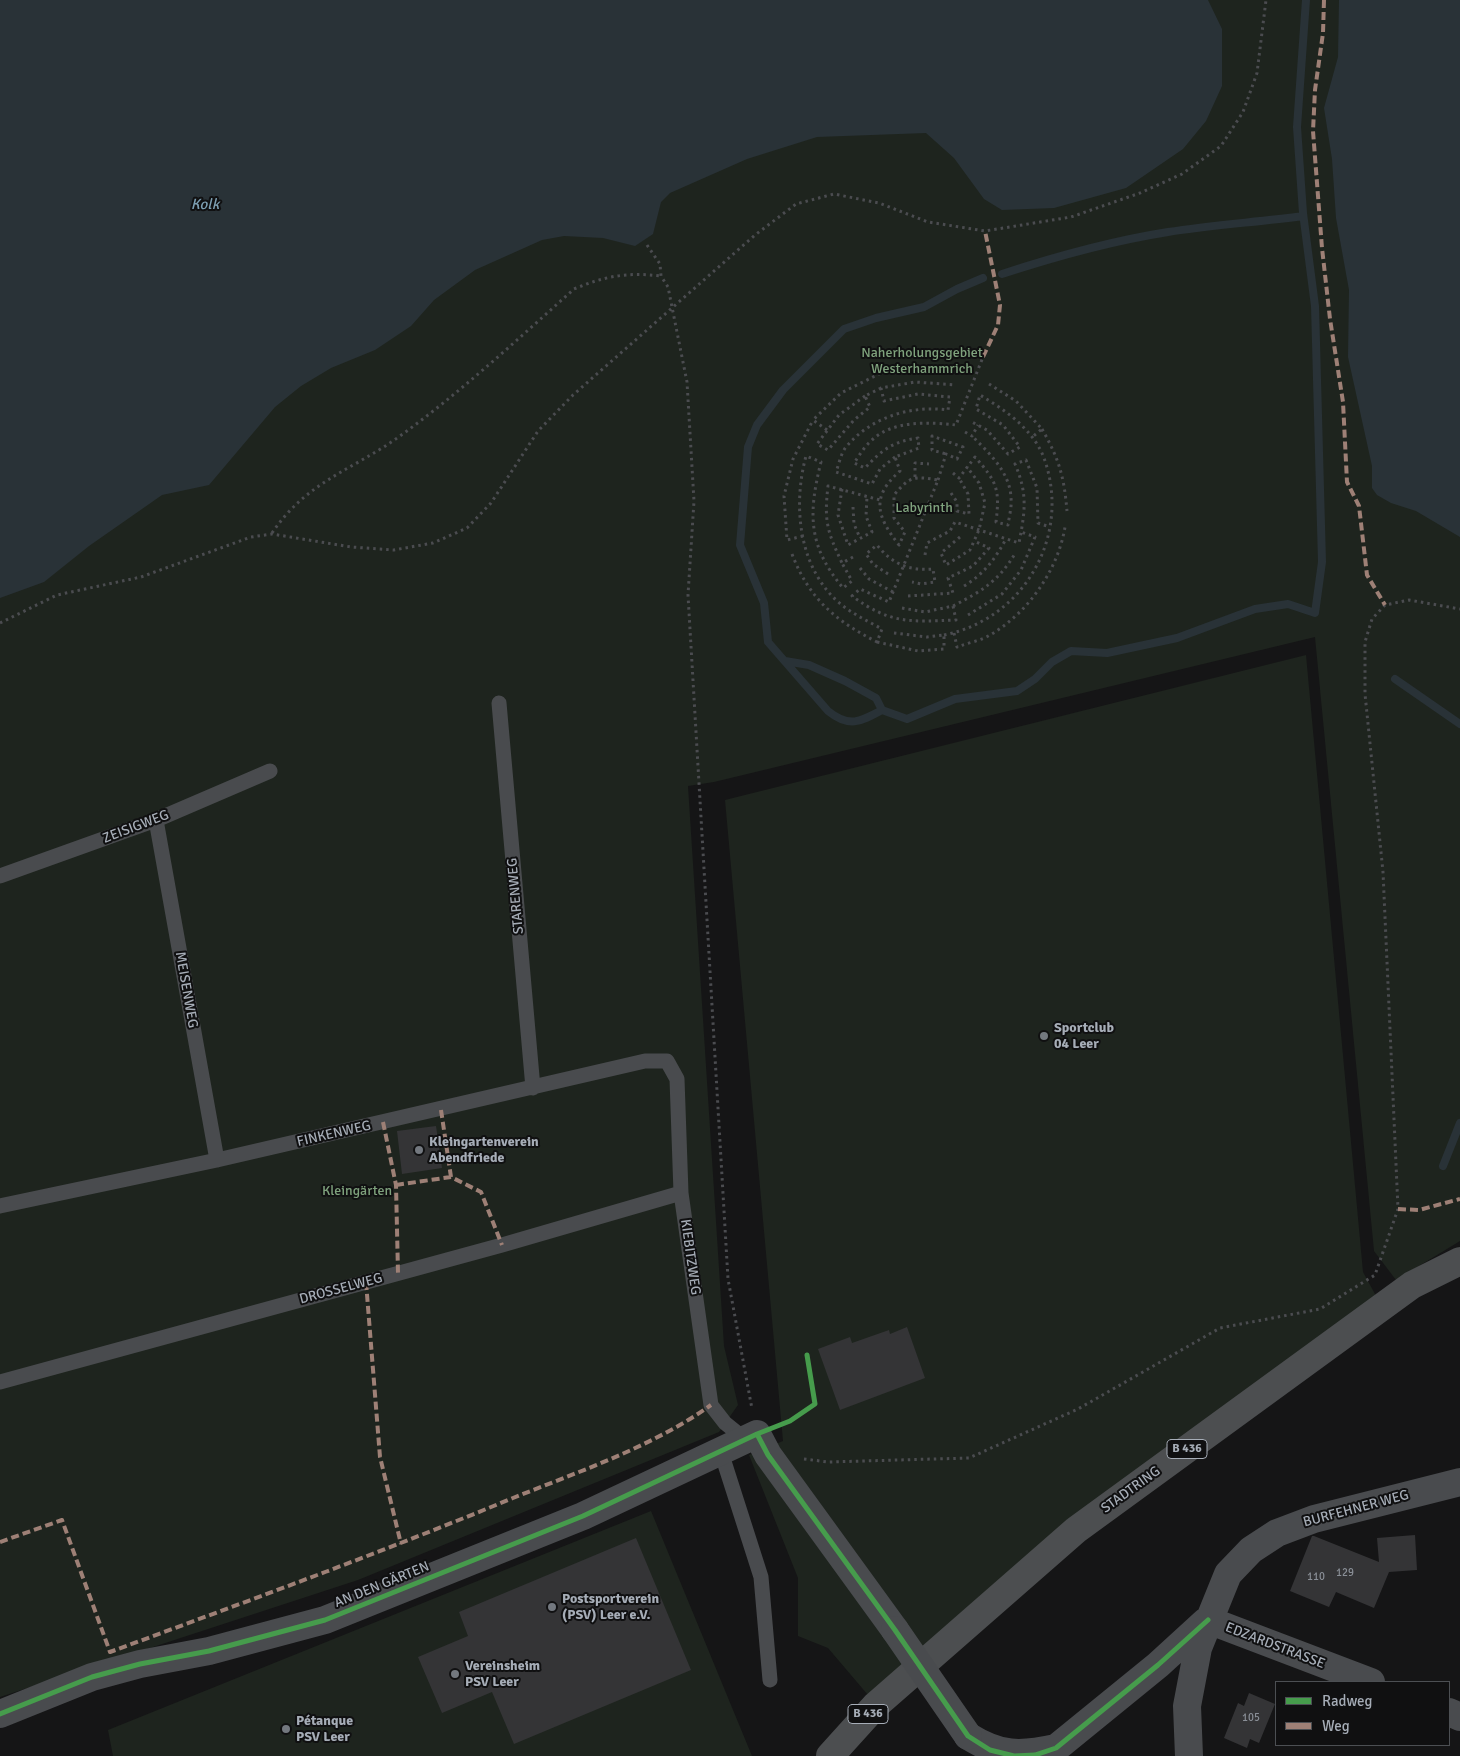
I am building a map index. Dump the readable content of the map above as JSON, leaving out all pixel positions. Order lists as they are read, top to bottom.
{
  "streets": {
    "highway": ["B 436", "STADTRING"],
    "street": ["BURFEHNER WEG", "AN DEN GÄRTEN", "EDZARDSTRASSE"],
    "lane": [
      "ZEISIGWEG",
      "STARENWEG",
      "MEISENWEG",
      "FINKENWEG",
      "KIEBITZWEG",
      "DROSSELWEG"
    ]
  },
  "crossings": [
    ["ZEISIGWEG", "MEISENWEG"],
    ["STARENWEG", "FINKENWEG"],
    ["MEISENWEG", "FINKENWEG"],
    ["FINKENWEG", "KIEBITZWEG"],
    ["KIEBITZWEG", "DROSSELWEG"],
    ["KIEBITZWEG", "AN DEN GÄRTEN"],
    ["BURFEHNER WEG", "EDZARDSTRASSE"]
  ],
  "water": ["Kolk"],
  "parks": ["Naherholungsgebiet Westerhammrich", "Labyrinth", "Kleingärten"],
  "places": [
    "Sportclub 04 Leer",
    "Kleingartenverein Abendfriede",
    "Postsportverein (PSV) Leer e.V.",
    "Vereinsheim PSV Leer",
    "Pétanque PSV Leer"
  ],
  "house_numbers": ["129", "110", "105"],
  "legend": ["Radweg", "Weg"]
}
